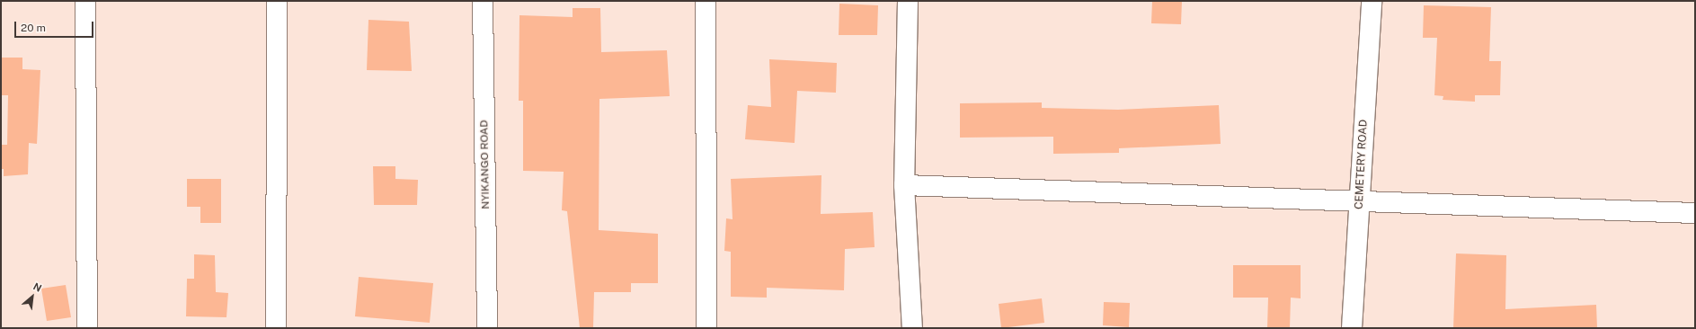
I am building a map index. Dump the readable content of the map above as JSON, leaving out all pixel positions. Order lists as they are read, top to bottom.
{
  "streets": {
    "street": ["NYIKANGO ROAD", "CEMETERY ROAD"]
  },
  "scale_bar": "20 m",
  "north": "top right"
}
